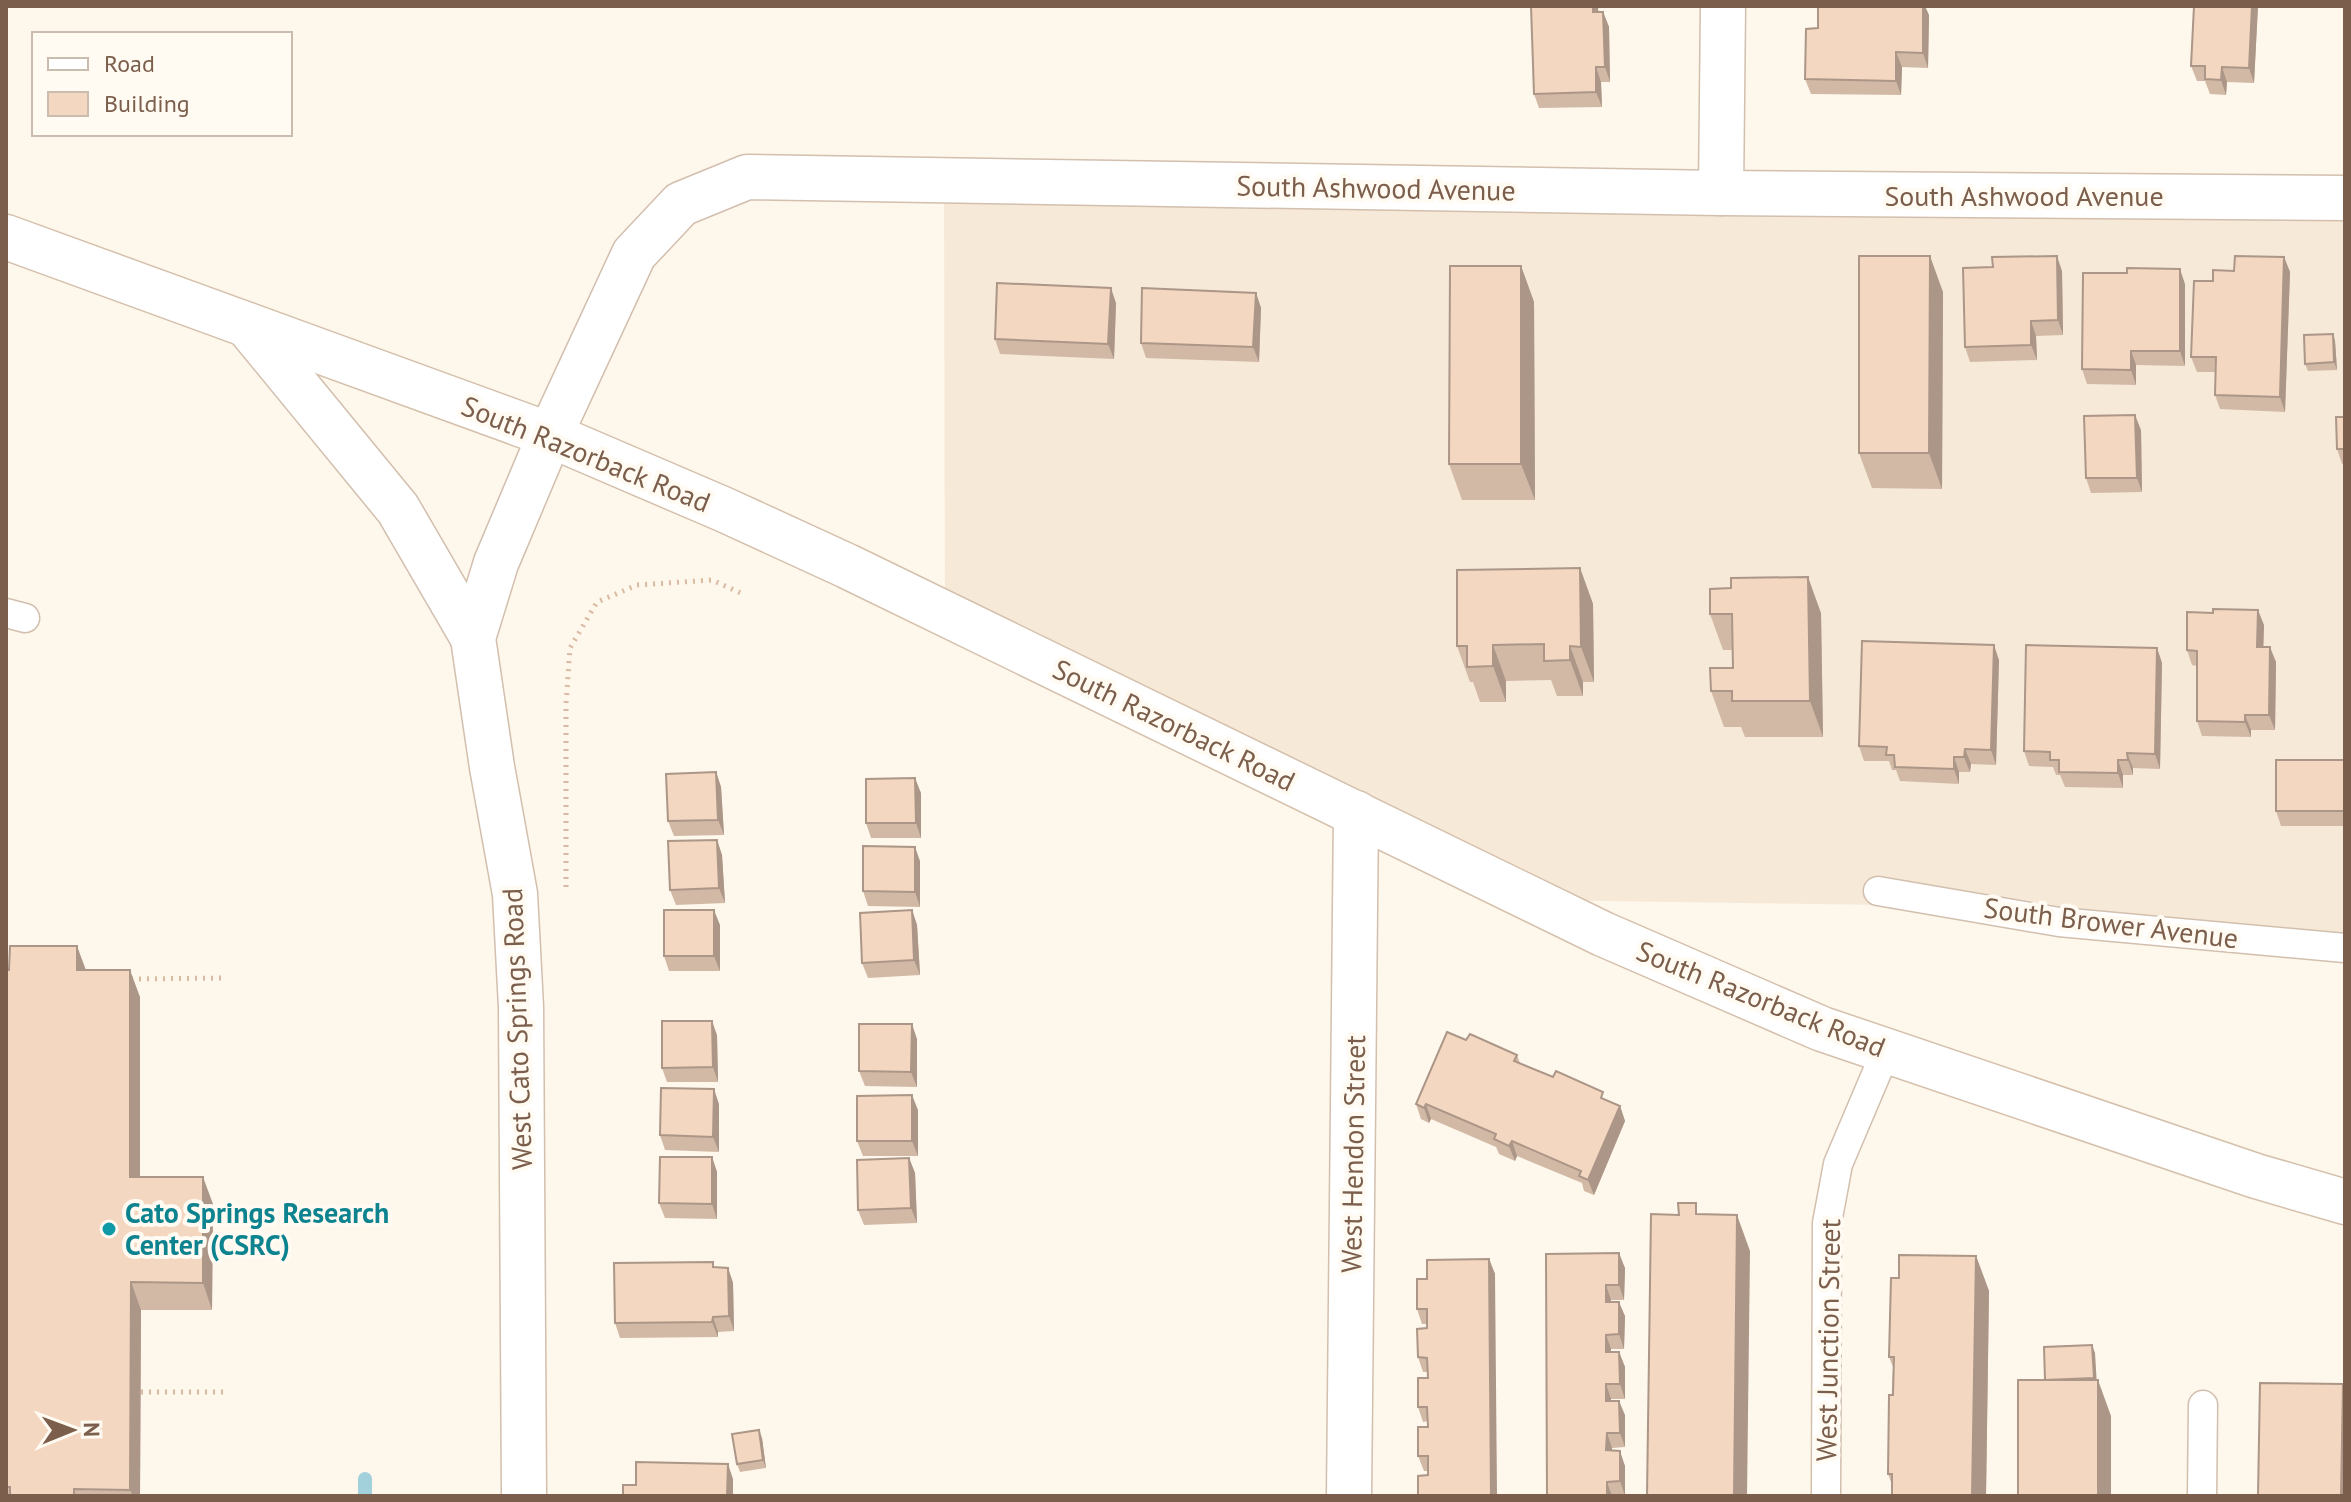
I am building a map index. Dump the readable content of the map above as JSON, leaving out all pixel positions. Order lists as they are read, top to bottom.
{
  "streets": {
    "street": [
      "South Ashwood Avenue",
      "South Razorback Road",
      "West Cato Springs Road",
      "West Hendon Street"
    ],
    "lane": ["South Brower Avenue", "West Junction Street"]
  },
  "crossings": [
    ["South Ashwood Avenue", "South Razorback Road"],
    ["South Ashwood Avenue", "West Cato Springs Road"],
    ["South Razorback Road", "West Cato Springs Road"],
    ["South Razorback Road", "West Hendon Street"],
    ["South Razorback Road", "West Junction Street"]
  ],
  "places": ["Cato Springs Research Center (CSRC)"],
  "legend": ["Road", "Building"],
  "north": "right"
}
